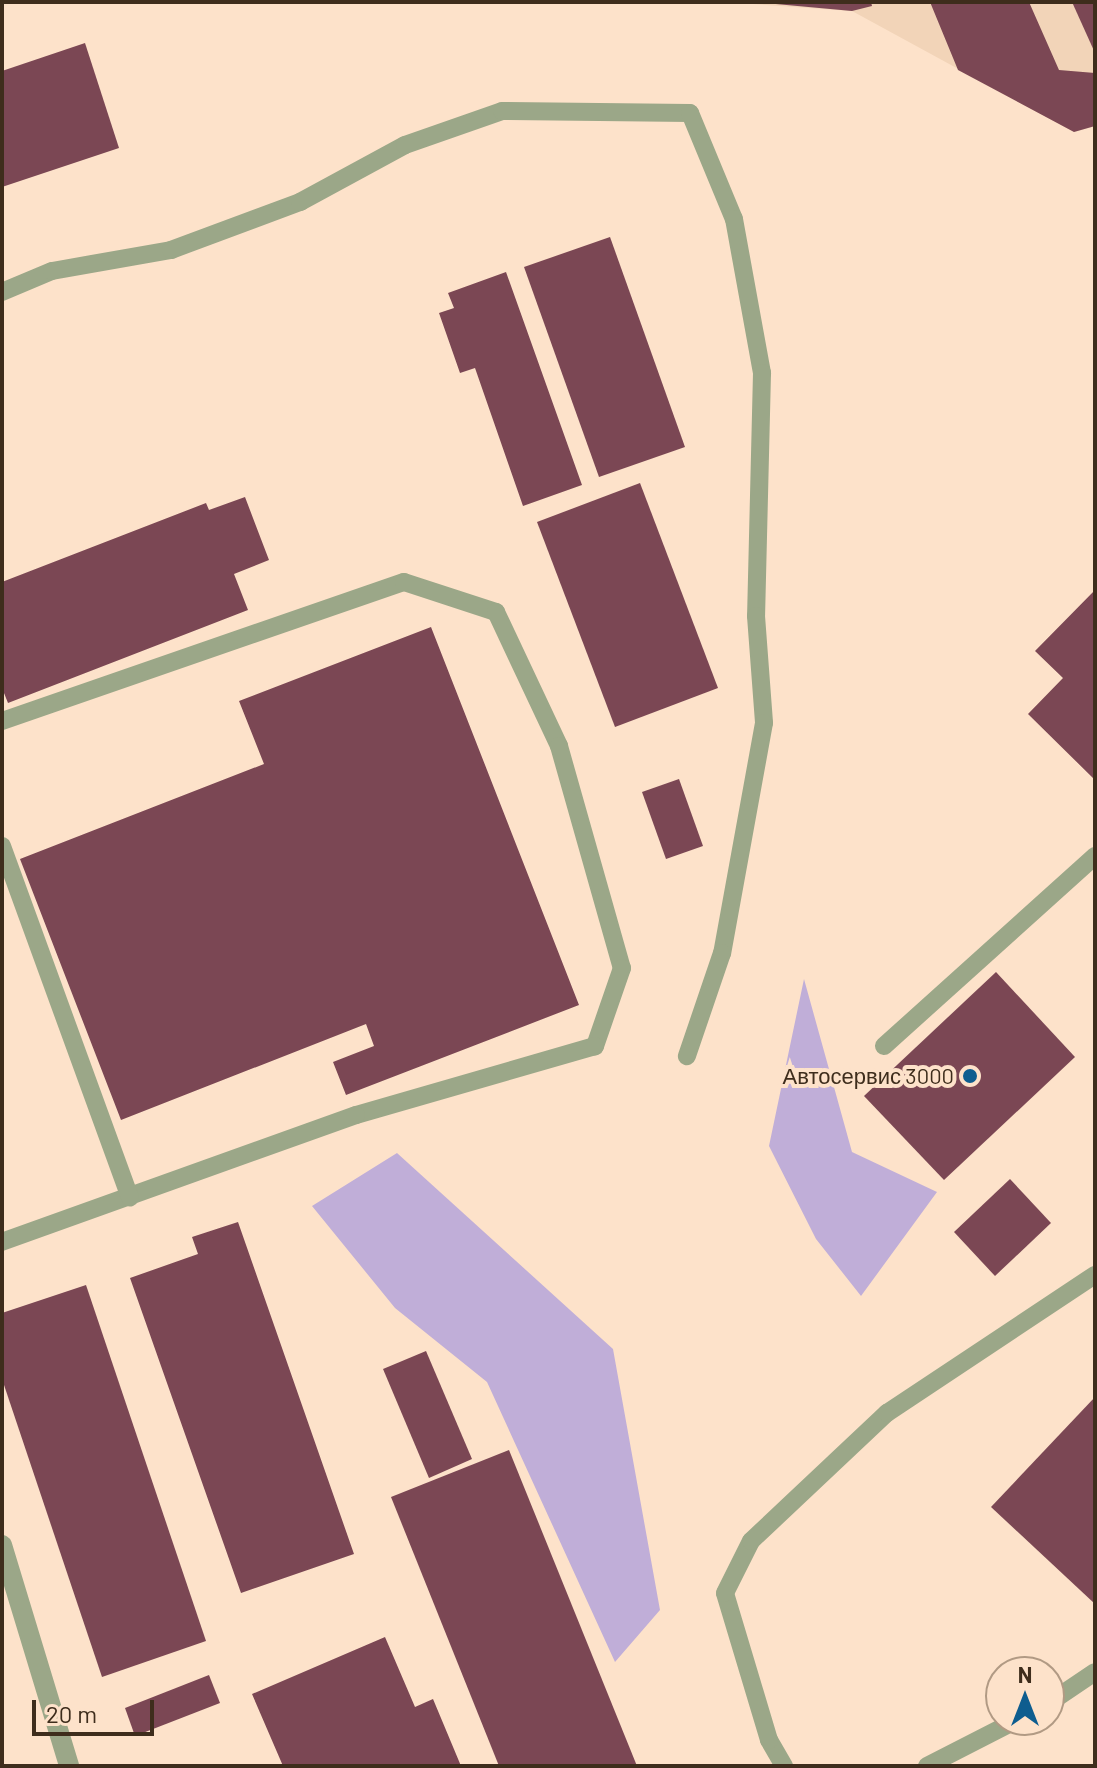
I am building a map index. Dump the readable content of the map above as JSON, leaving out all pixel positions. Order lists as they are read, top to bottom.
{
  "places": ["Автосервис 3000"],
  "scale_bar": "20 m",
  "north": "top"
}
